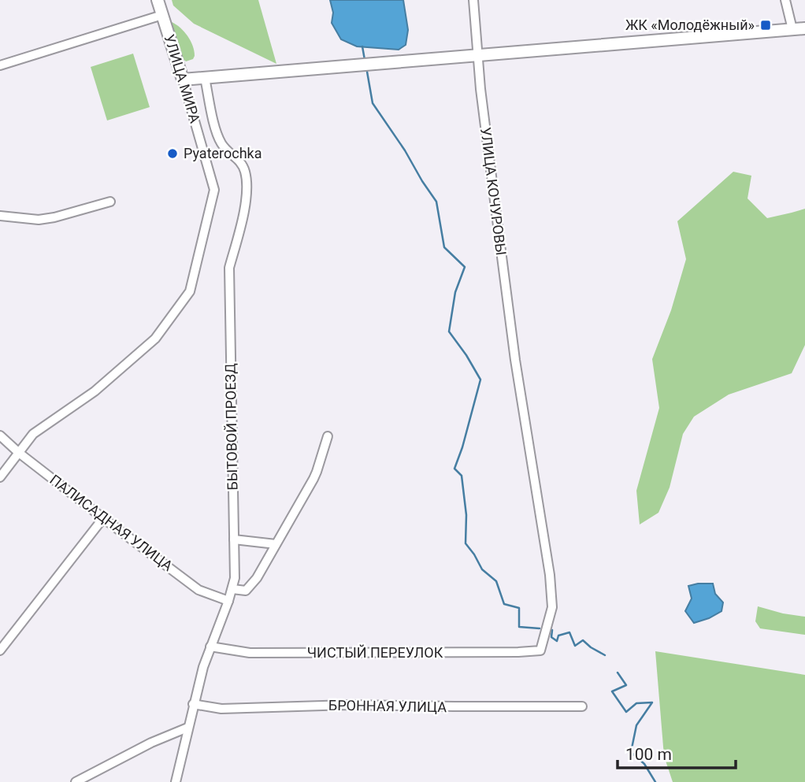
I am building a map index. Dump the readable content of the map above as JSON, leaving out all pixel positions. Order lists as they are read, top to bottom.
{
  "streets": {
    "street": [
      "УЛИЦА МИРА",
      "УЛИЦА КОЧУРОВЫ",
      "БЫТОВОЙ ПРОЕЗД",
      "ПАЛИСАДНАЯ УЛИЦА",
      "ЧИСТЫЙ ПЕРЕУЛОК",
      "БРОННАЯ УЛИЦА"
    ]
  },
  "crossings": [
    ["УЛИЦА МИРА", "ПАЛИСАДНАЯ УЛИЦА"],
    ["УЛИЦА КОЧУРОВЫ", "ЧИСТЫЙ ПЕРЕУЛОК"],
    ["БЫТОВОЙ ПРОЕЗД", "ПАЛИСАДНАЯ УЛИЦА"],
    ["БЫТОВОЙ ПРОЕЗД", "ЧИСТЫЙ ПЕРЕУЛОК"],
    ["БЫТОВОЙ ПРОЕЗД", "БРОННАЯ УЛИЦА"]
  ],
  "places": {
    "transit": ["ЖК «Молодёжный»"],
    "other": ["Pyaterochka"]
  },
  "scale_bar": "100 m"
}
